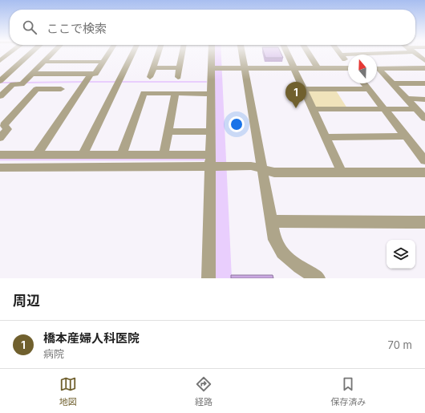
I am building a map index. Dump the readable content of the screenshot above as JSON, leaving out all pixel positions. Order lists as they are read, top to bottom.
{
  "north": "top",
  "page": {
    "search": "ここで検索",
    "pins": "1",
    "heading": "周辺",
    "list": [
      {
        "mark": "1",
        "name": "橋本産婦人科医院",
        "note": "病院",
        "value": "70 m"
      }
    ],
    "nav": ["地図", "経路", "保存済み"]
  }
}
